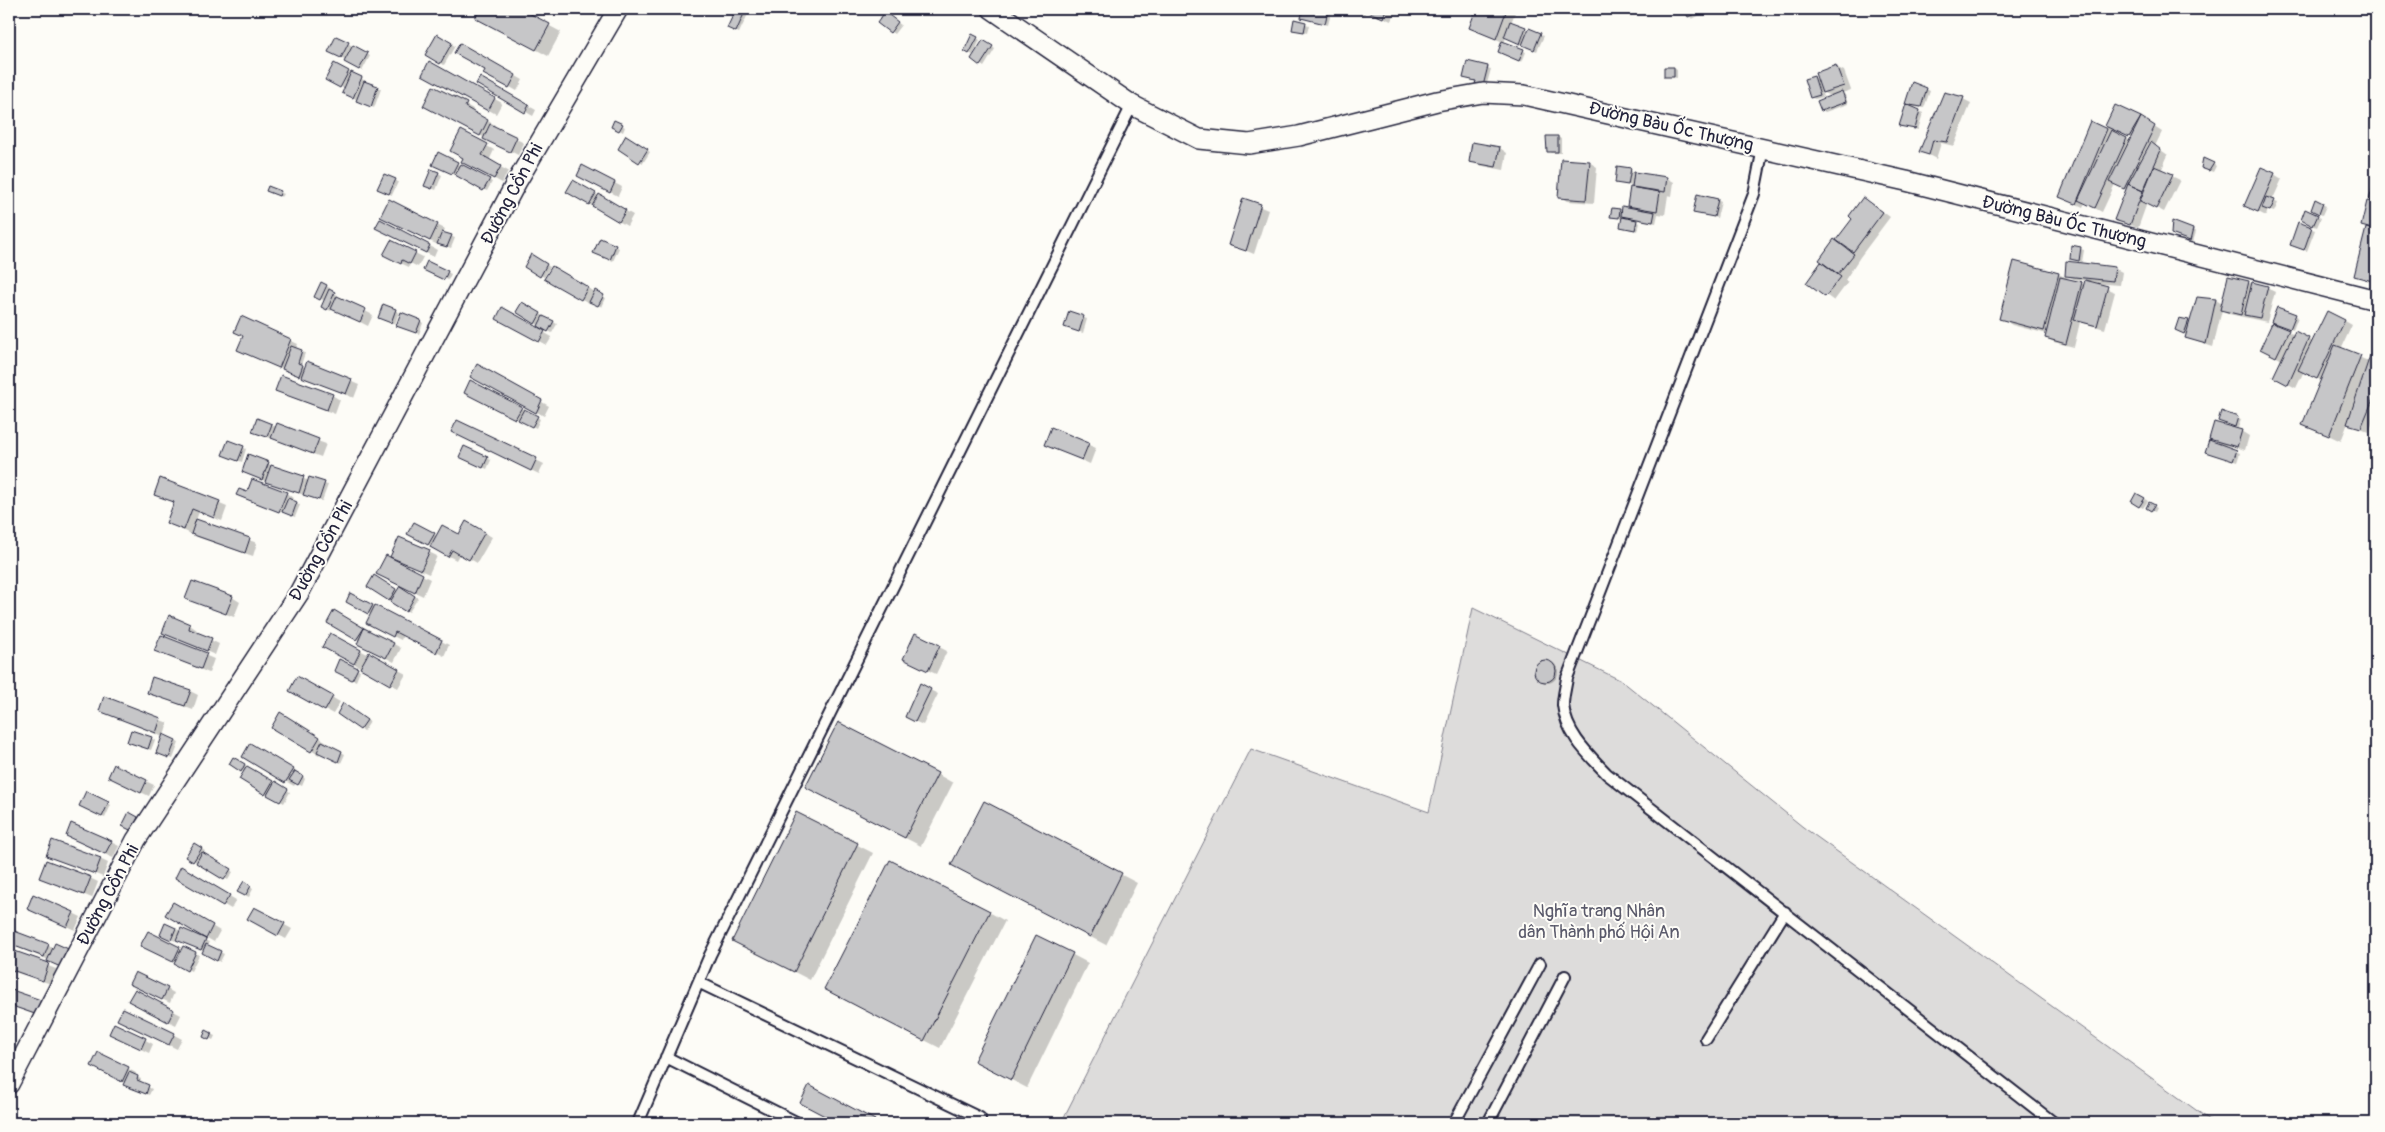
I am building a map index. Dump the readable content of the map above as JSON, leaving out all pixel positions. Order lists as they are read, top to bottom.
{
  "streets": {
    "street": ["Đường Bàu Ốc Thượng", "Đường Cồn Phi"]
  },
  "parks": ["Nghĩa trang Nhân dân Thành phố Hội An"]
}
